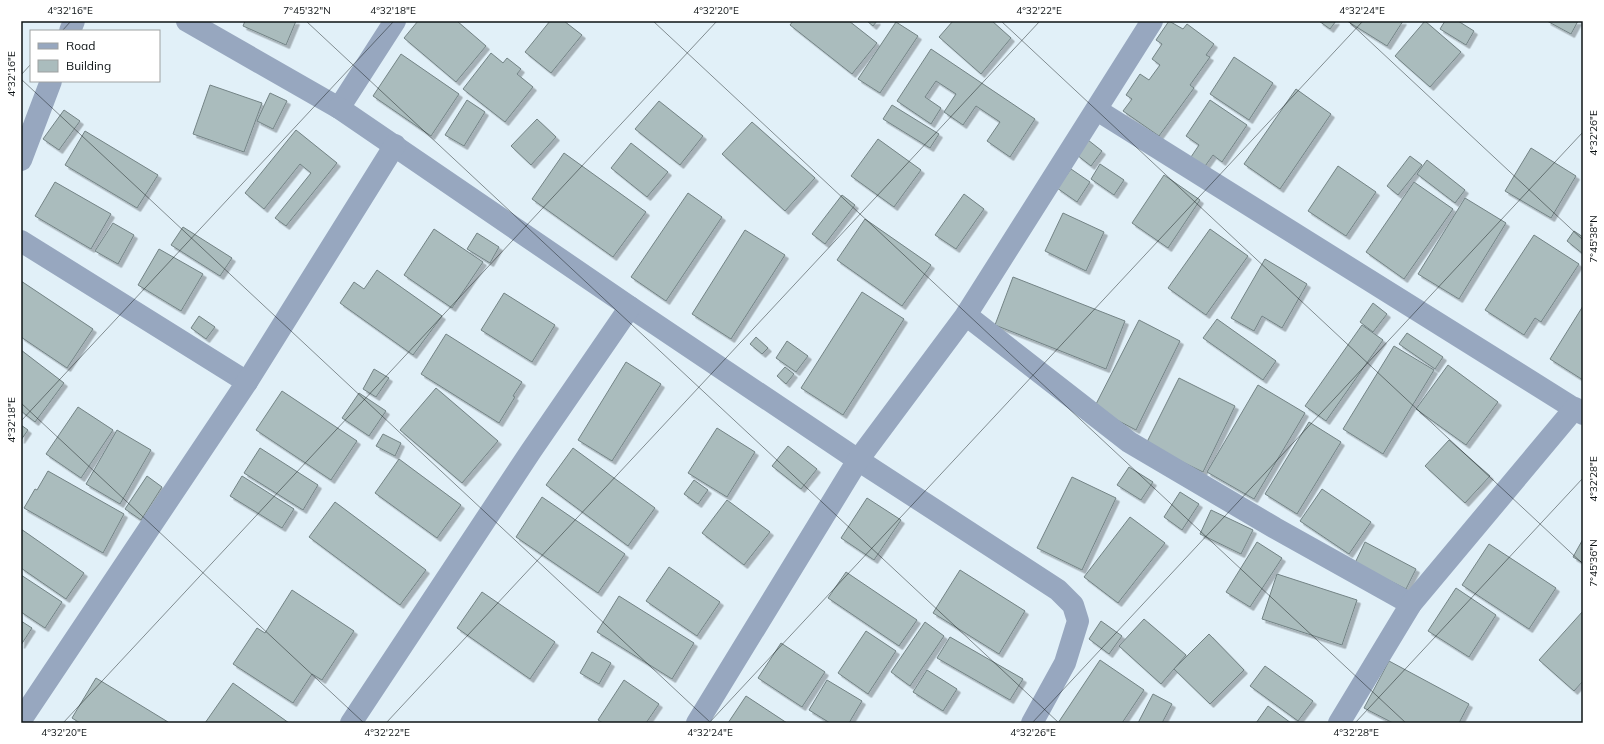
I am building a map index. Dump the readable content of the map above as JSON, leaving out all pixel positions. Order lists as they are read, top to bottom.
{
  "legend": ["Road", "Building"],
  "coordinates": [
    "4°32'16\"E",
    "7°45'32\"N",
    "4°32'18\"E",
    "4°32'20\"E",
    "4°32'22\"E",
    "4°32'24\"E",
    "4°32'26\"E",
    "7°45'38\"N",
    "4°32'28\"E",
    "7°45'36\"N"
  ]
}
